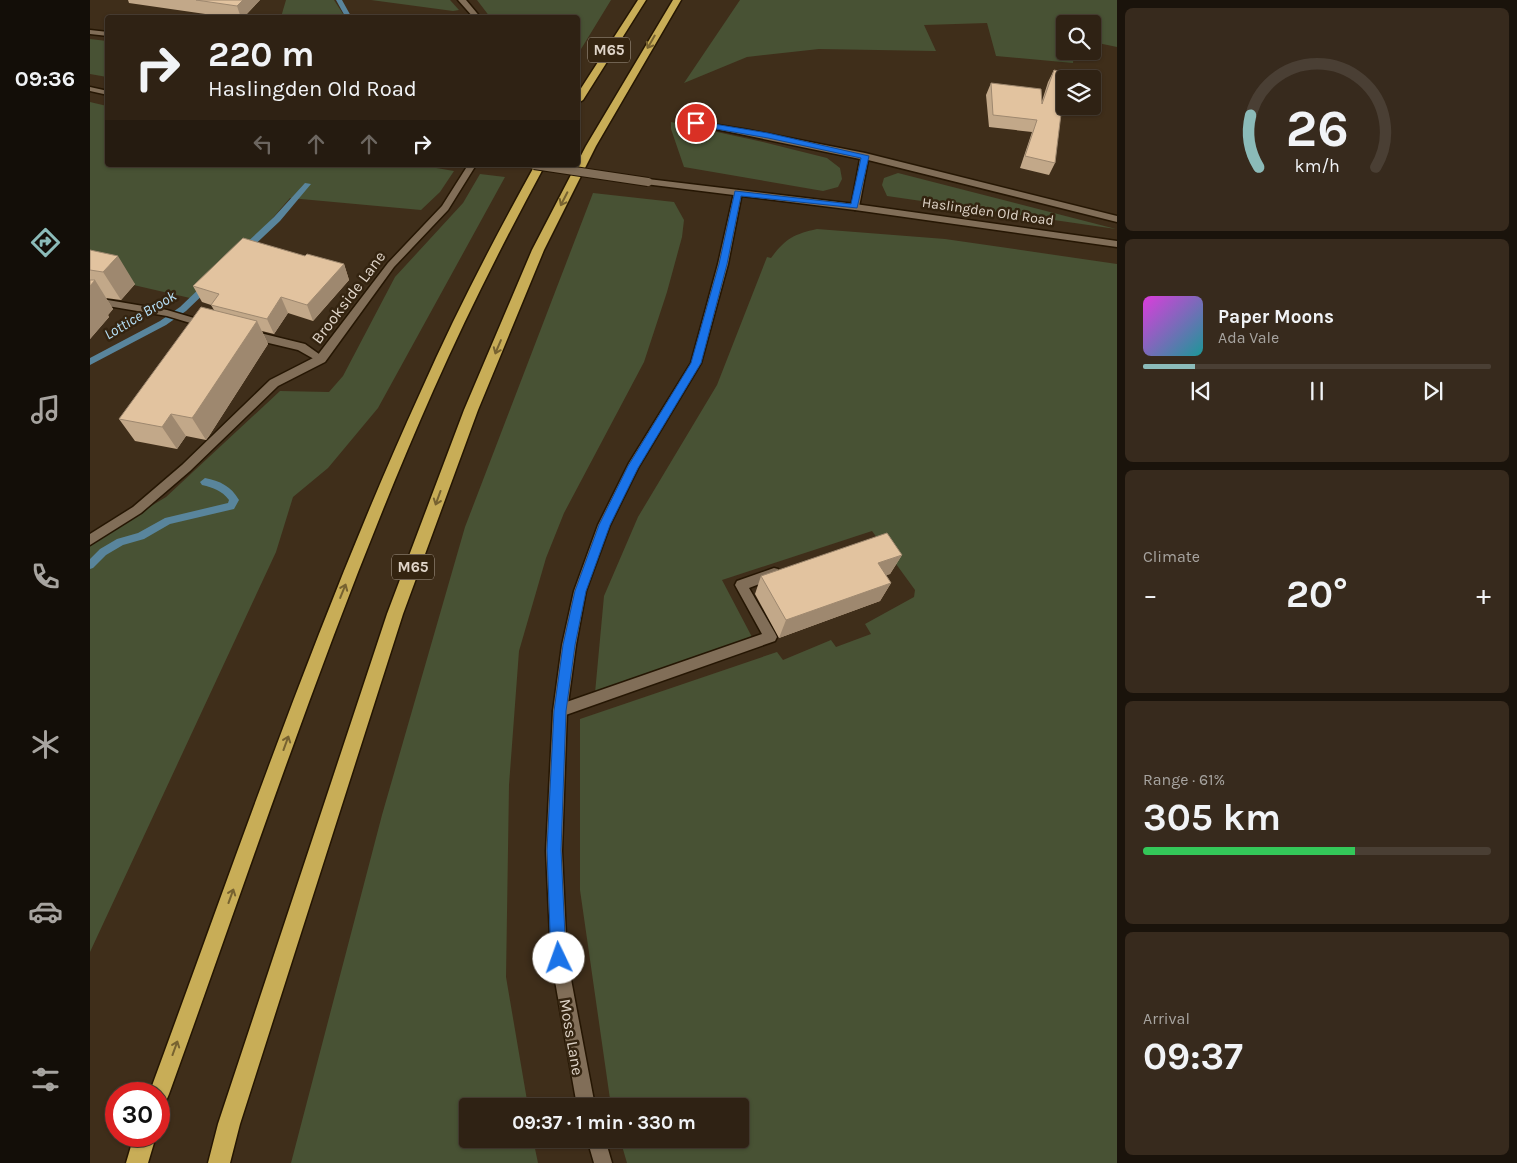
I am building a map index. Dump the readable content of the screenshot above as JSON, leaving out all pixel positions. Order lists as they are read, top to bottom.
{
  "streets": {
    "highway": ["M65"],
    "street": ["Haslingden Old Road", "Brookside Lane", "Moss Lane"]
  },
  "crossings": [
    ["Haslingden Old Road", "Moss Lane"]
  ],
  "water": ["Lottice Brook"],
  "page": {
    "tabs": "09:36",
    "turn": ["220 m", "Haslingden Old Road"],
    "song": ["Paper Moons", "Ada Vale"],
    "tile": [
      "Climate",
      ["Range · 61%", "305 km"],
      ["Arrival", "09:37"]
    ],
    "heat": ["−", "20°", "+"],
    "limit": "30",
    "trip": "09:37 · 1 min · 330 m",
    "gauge": ["26", "km/h"]
  }
}
